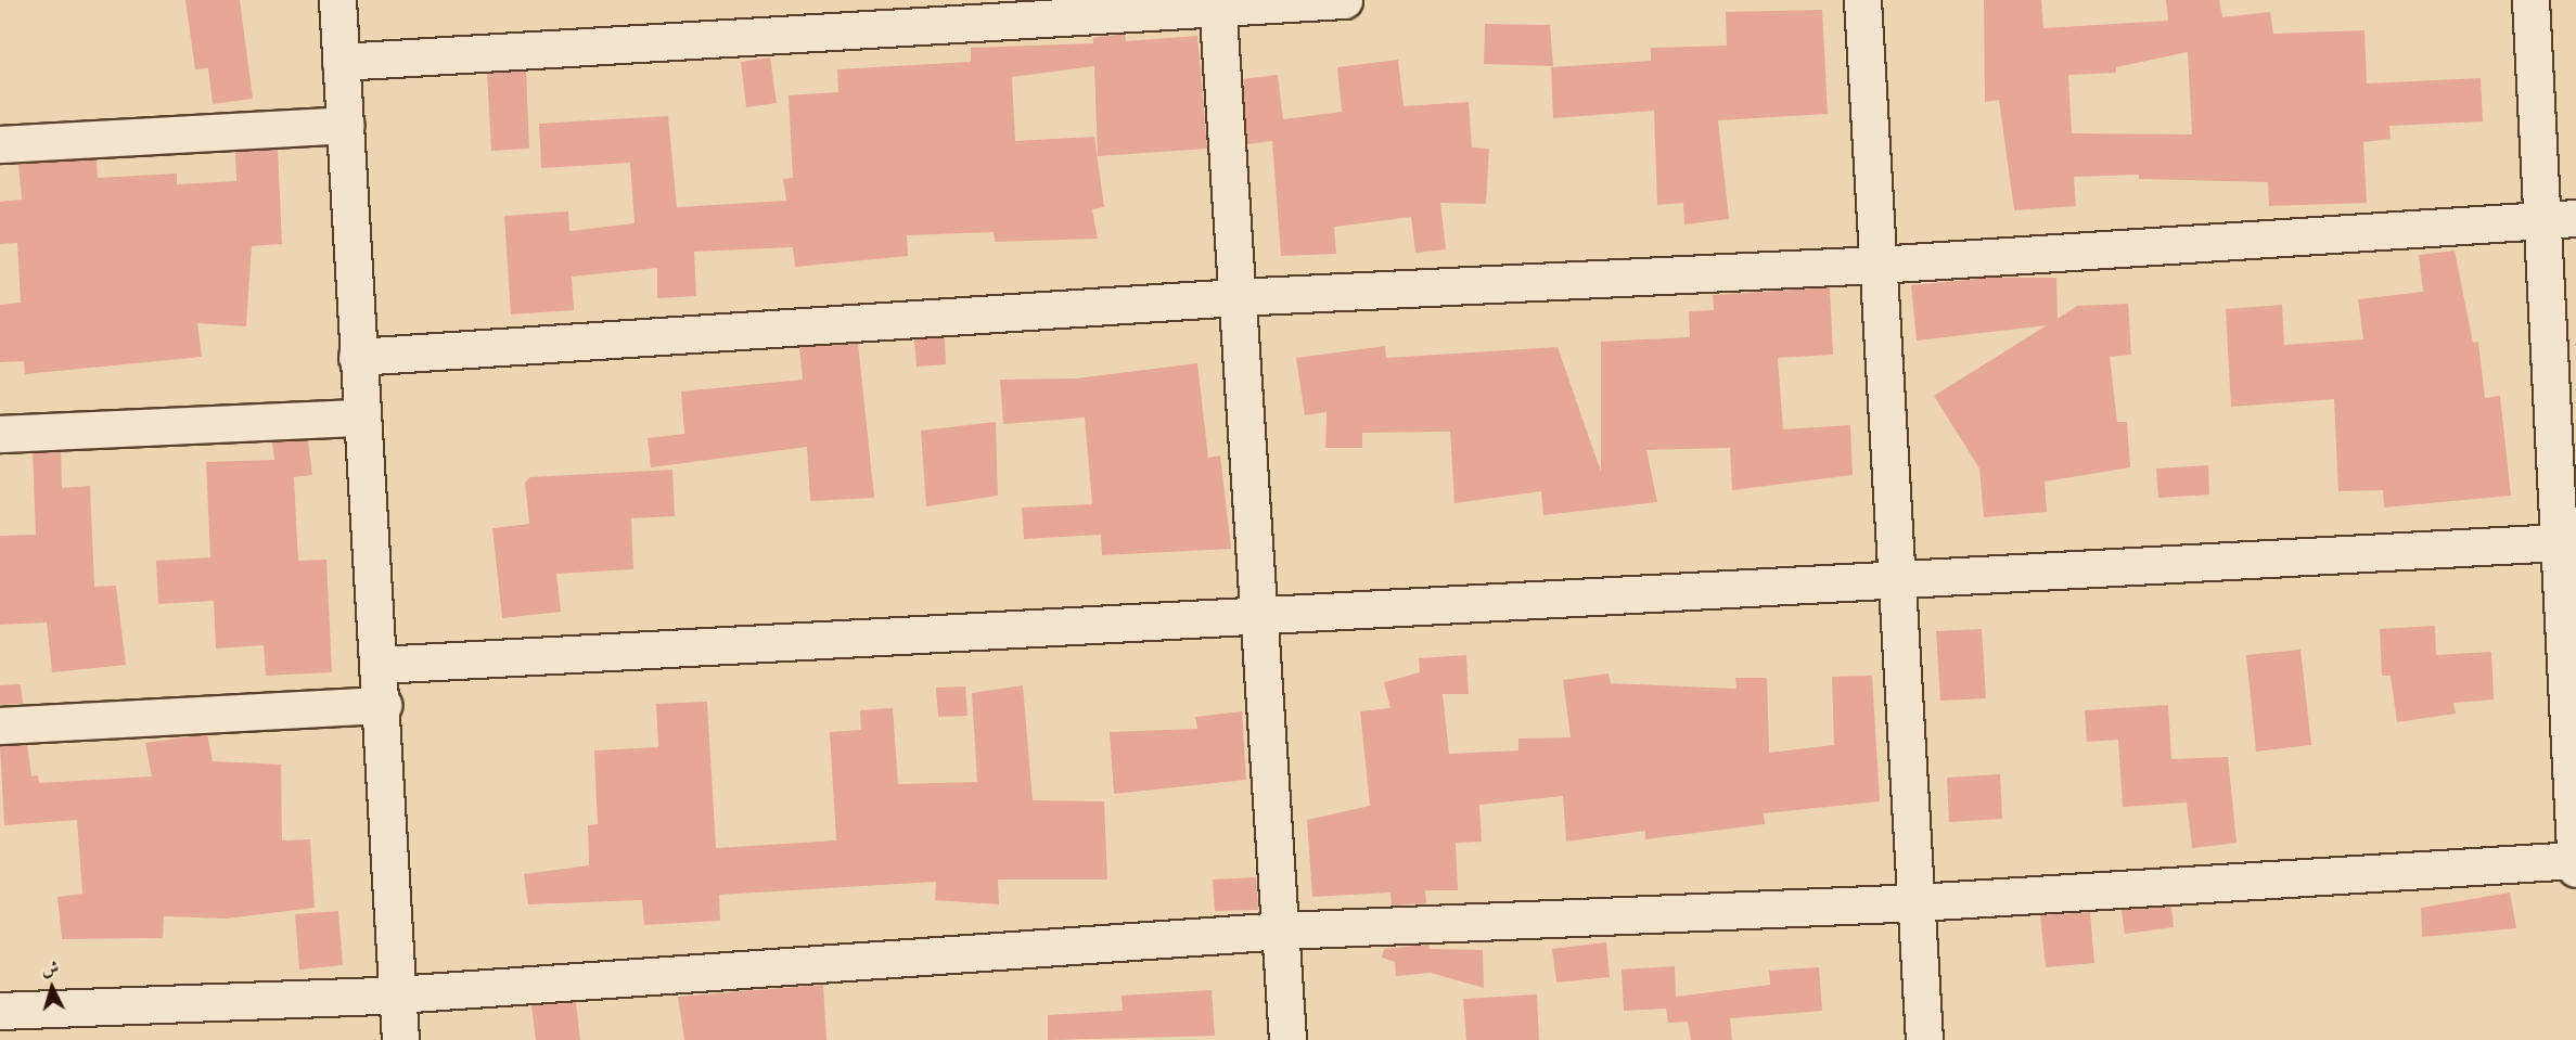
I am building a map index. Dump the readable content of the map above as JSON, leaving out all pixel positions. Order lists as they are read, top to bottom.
{
  "north": "top"
}
